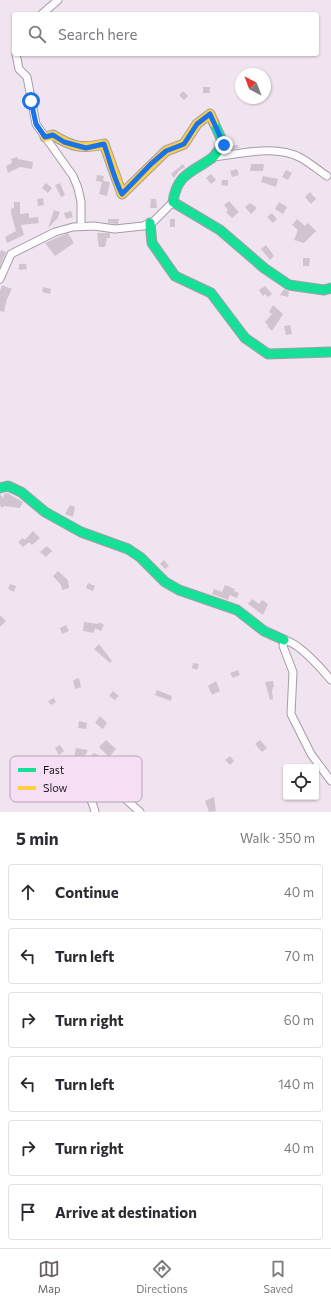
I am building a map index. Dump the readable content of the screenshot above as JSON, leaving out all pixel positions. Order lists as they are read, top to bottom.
{
  "legend": ["Fast", "Slow"],
  "north": "top left",
  "page": {
    "search": "Search here",
    "heading": ["5 min", "Walk · 350 m"],
    "list": [
      ["Continue", "40 m"],
      ["Turn left", "70 m"],
      ["Turn right", "60 m"],
      ["Turn left", "140 m"],
      ["Turn right", "40 m"],
      "Arrive at destination"
    ],
    "nav": ["Map", "Directions", "Saved"]
  }
}
